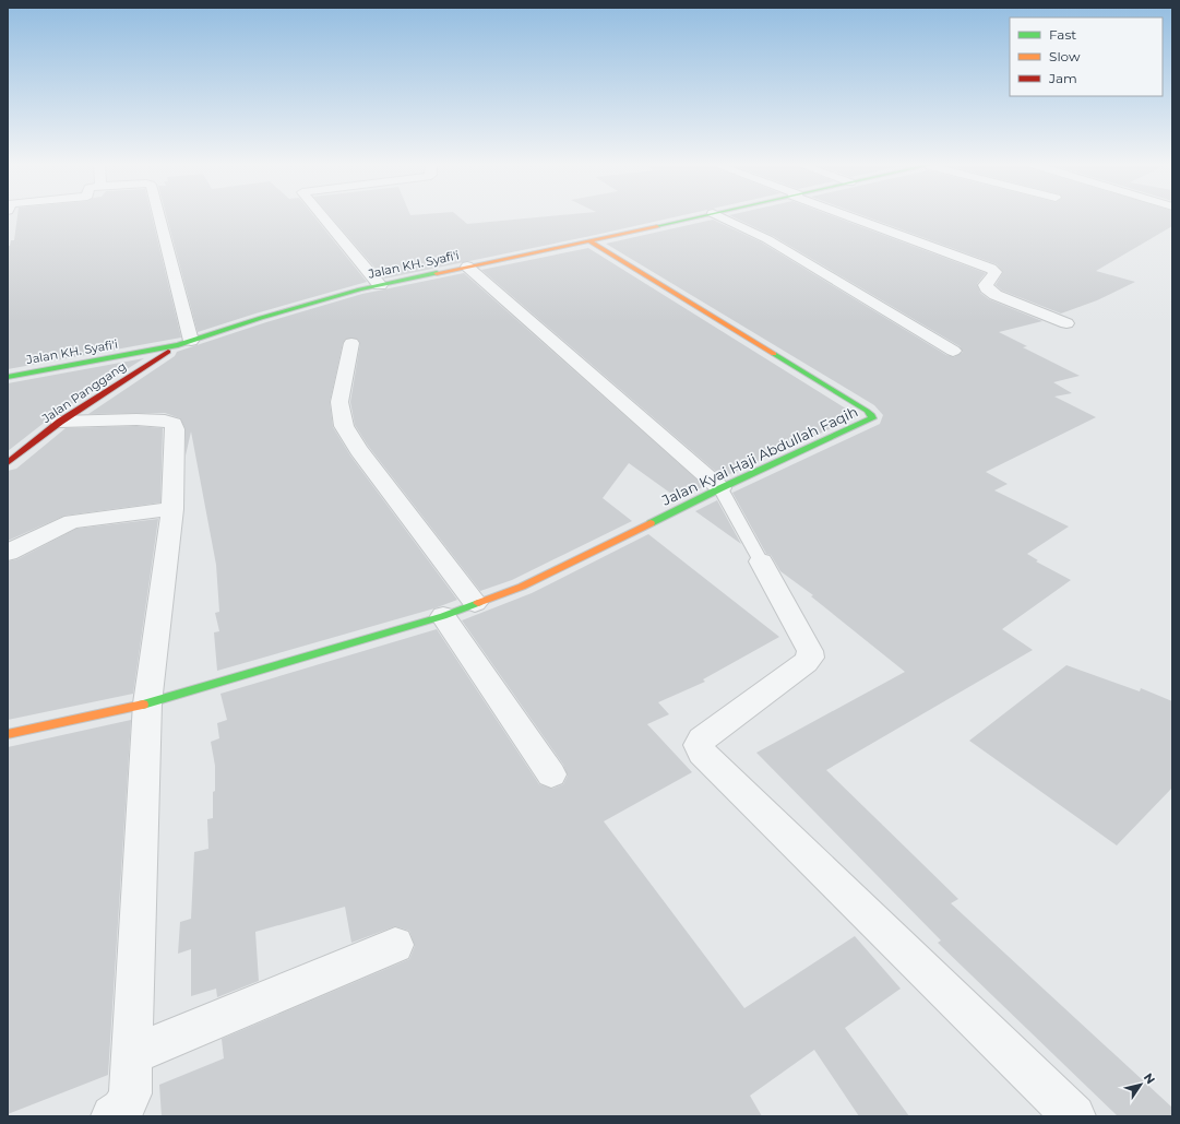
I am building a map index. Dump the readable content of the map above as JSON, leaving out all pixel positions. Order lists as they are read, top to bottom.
{
  "streets": {
    "main road": ["Jalan KH. Syafi'i", "Jalan Panggang", "Jalan Kyai Haji Abdullah Faqih"]
  },
  "crossings": [
    ["Jalan KH. Syafi'i", "Jalan Panggang"],
    ["Jalan KH. Syafi'i", "Jalan Kyai Haji Abdullah Faqih"]
  ],
  "legend": ["Fast", "Slow", "Jam"],
  "north": "top right"
}
